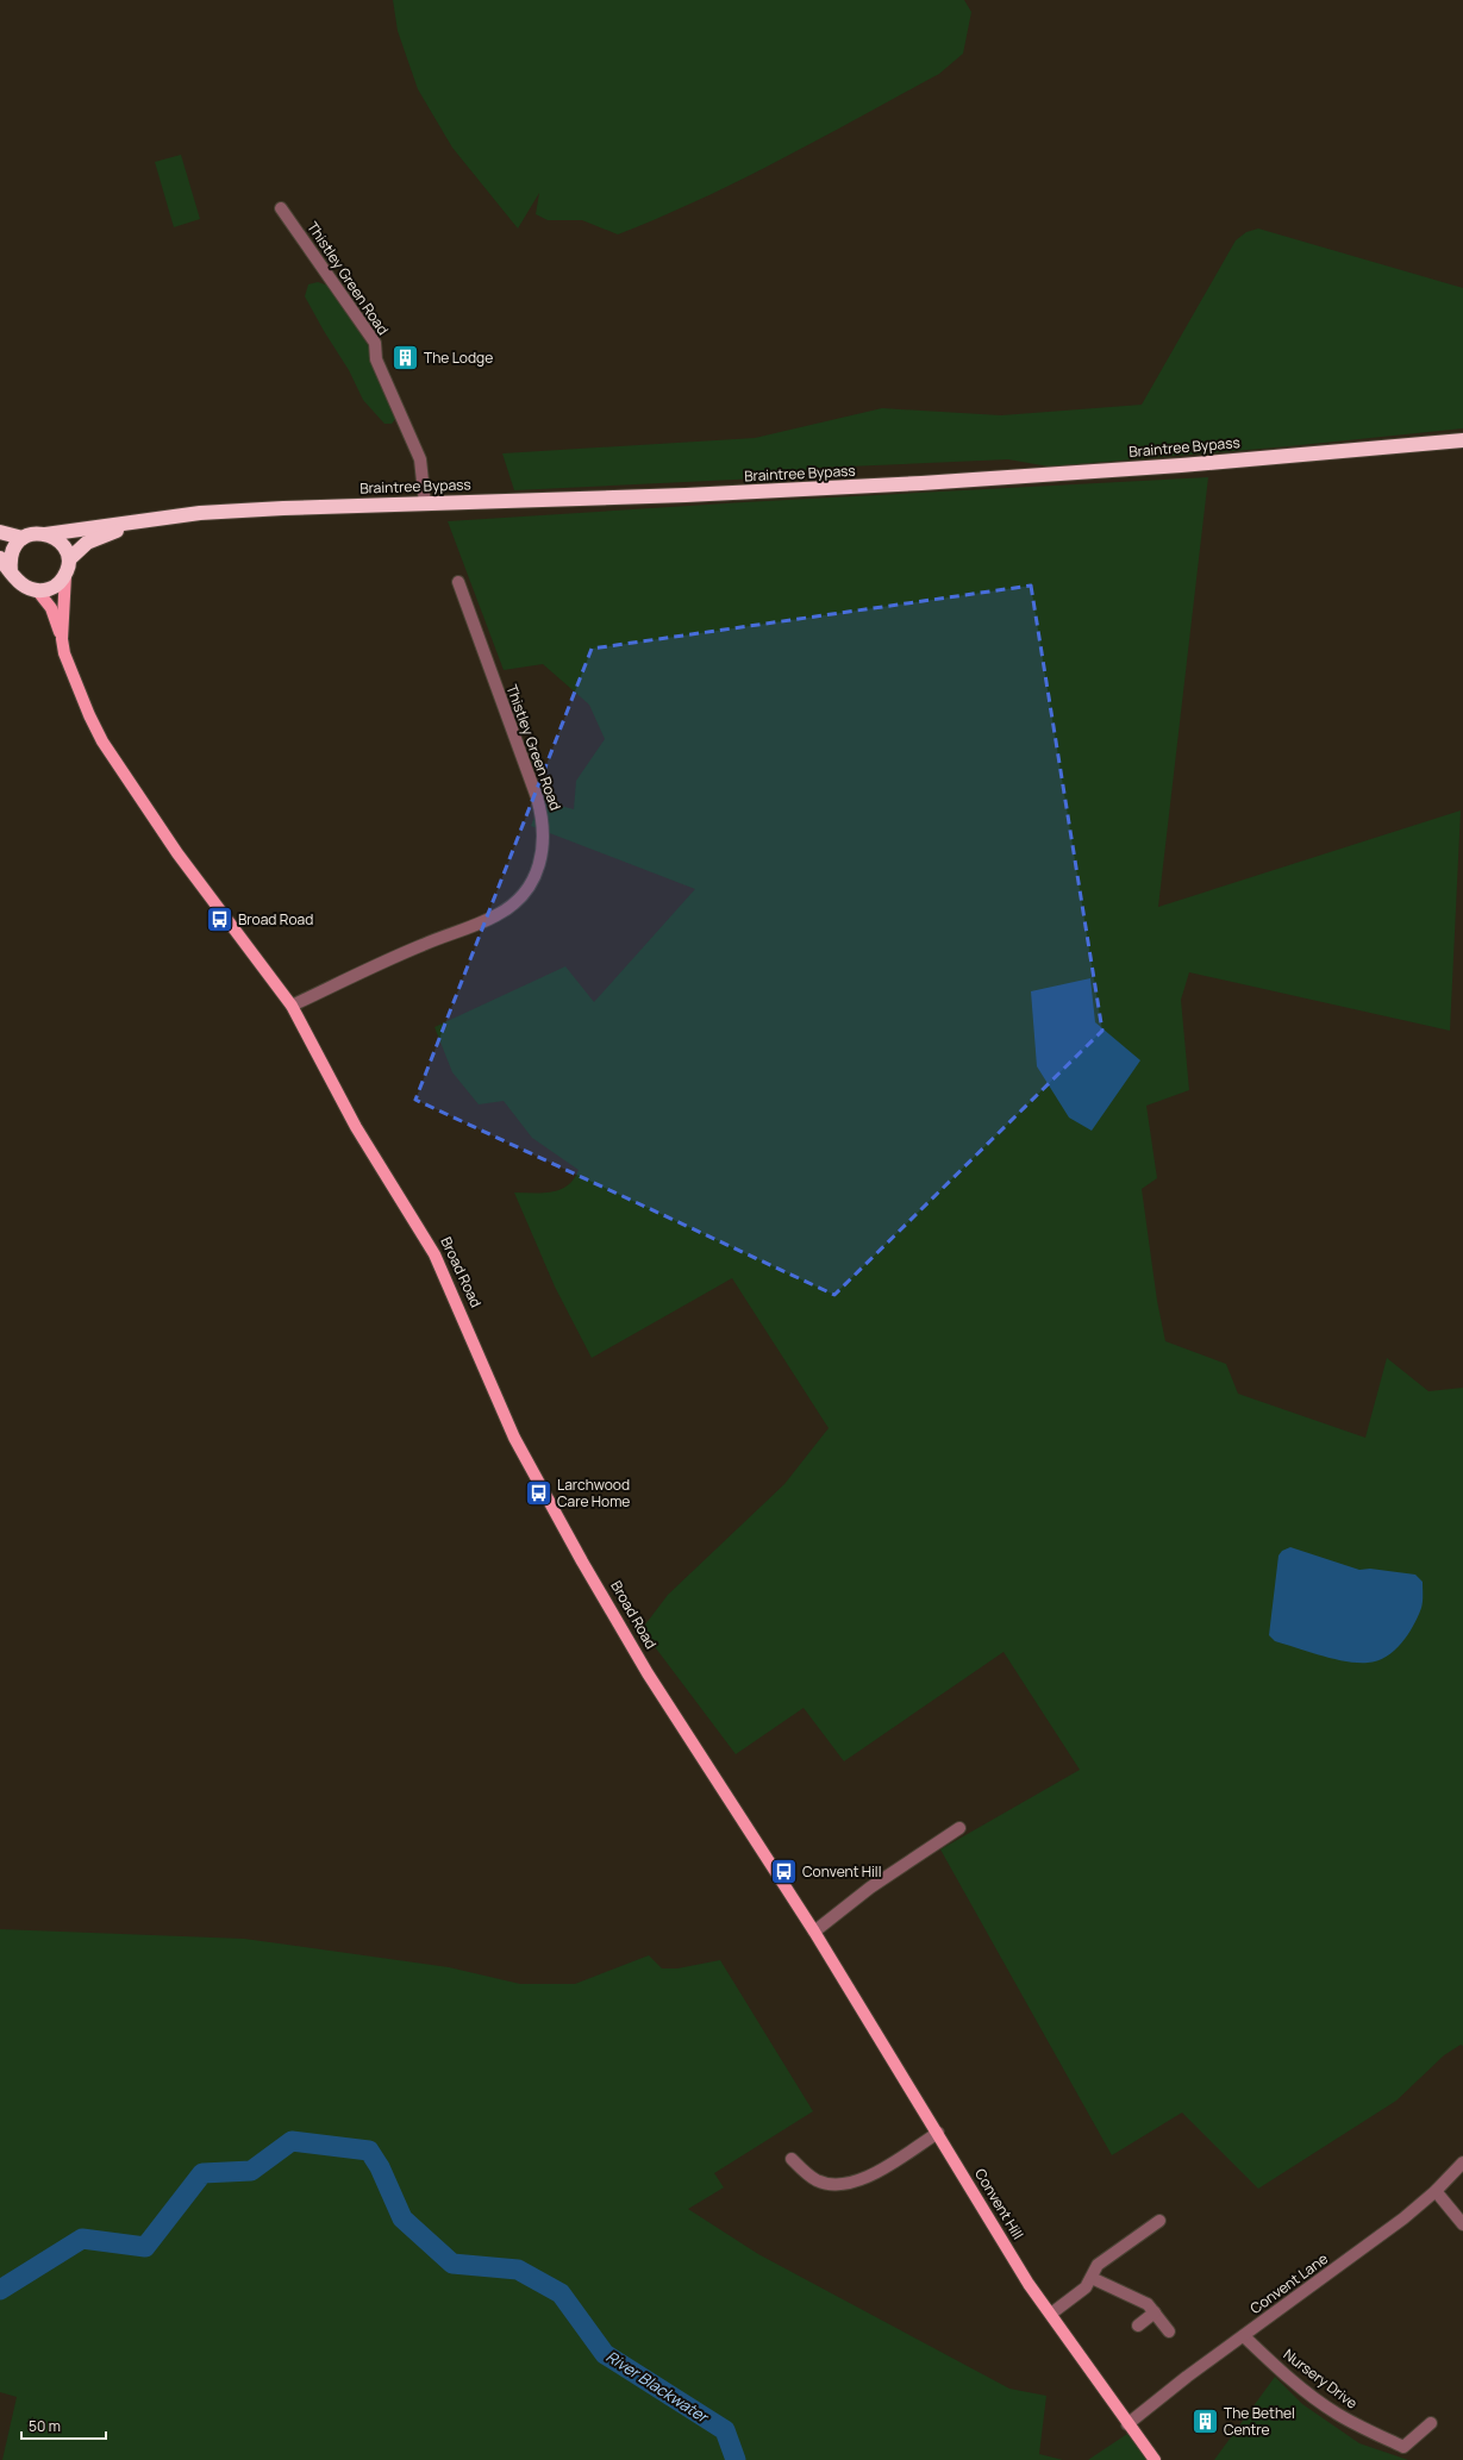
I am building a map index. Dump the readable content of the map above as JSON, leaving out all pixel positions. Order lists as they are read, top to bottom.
{
  "streets": {
    "highway": ["Braintree Bypass", "Broad Road"],
    "main road": ["Convent Hill"],
    "street": ["Thistley Green Road", "Convent Lane", "Nursery Drive"]
  },
  "crossings": [
    ["Thistley Green Road", "Braintree Bypass"],
    ["Thistley Green Road", "Broad Road"],
    ["Braintree Bypass", "Broad Road"],
    ["Broad Road", "Convent Hill"],
    ["Convent Hill", "Convent Lane"],
    ["Convent Lane", "Nursery Drive"]
  ],
  "water": ["River Blackwater"],
  "places": {
    "building": ["The Lodge", "The Bethel Centre"],
    "bus stop": ["Broad Road", "Larchwood Care Home", "Convent Hill"]
  },
  "scale_bar": "50 m"
}
